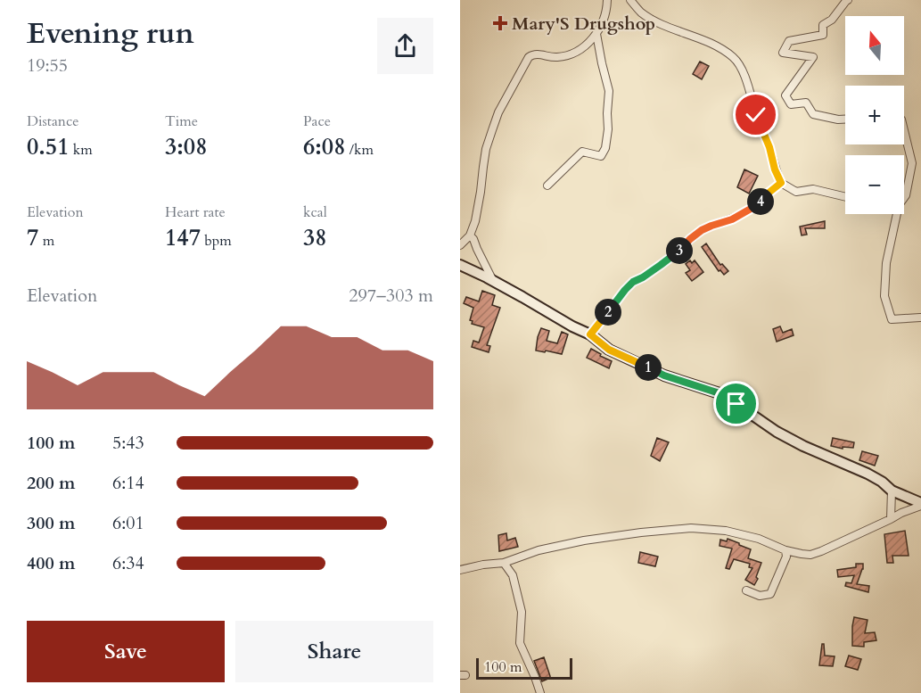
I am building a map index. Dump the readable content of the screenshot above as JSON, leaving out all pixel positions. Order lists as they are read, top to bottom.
{
  "places": {
    "health": ["Mary'S Drugshop"]
  },
  "scale_bar": "100 m",
  "north": "top",
  "page": {
    "heading": ["Evening run", "19:55"],
    "map_buttons": ["+", "−"],
    "stats": [
      ["Distance", "0.51 km"],
      ["Time", "3:08"],
      ["Pace", "6:08 /km"],
      ["Elevation", "7 m"],
      ["Heart rate", "147 bpm"],
      ["kcal", "38"]
    ],
    "pins": [
      "4",
      "3",
      "2",
      "1"
    ],
    "chart": ["Elevation", "297–303 m"],
    "list": [
      {
        "name": "100 m",
        "note": "5:43"
      },
      {
        "name": "200 m",
        "note": "6:14"
      },
      {
        "name": "300 m",
        "note": "6:01"
      },
      {
        "name": "400 m",
        "note": "6:34"
      }
    ],
    "buttons": ["Save", "Share"],
    "scale": "100 m"
  }
}
